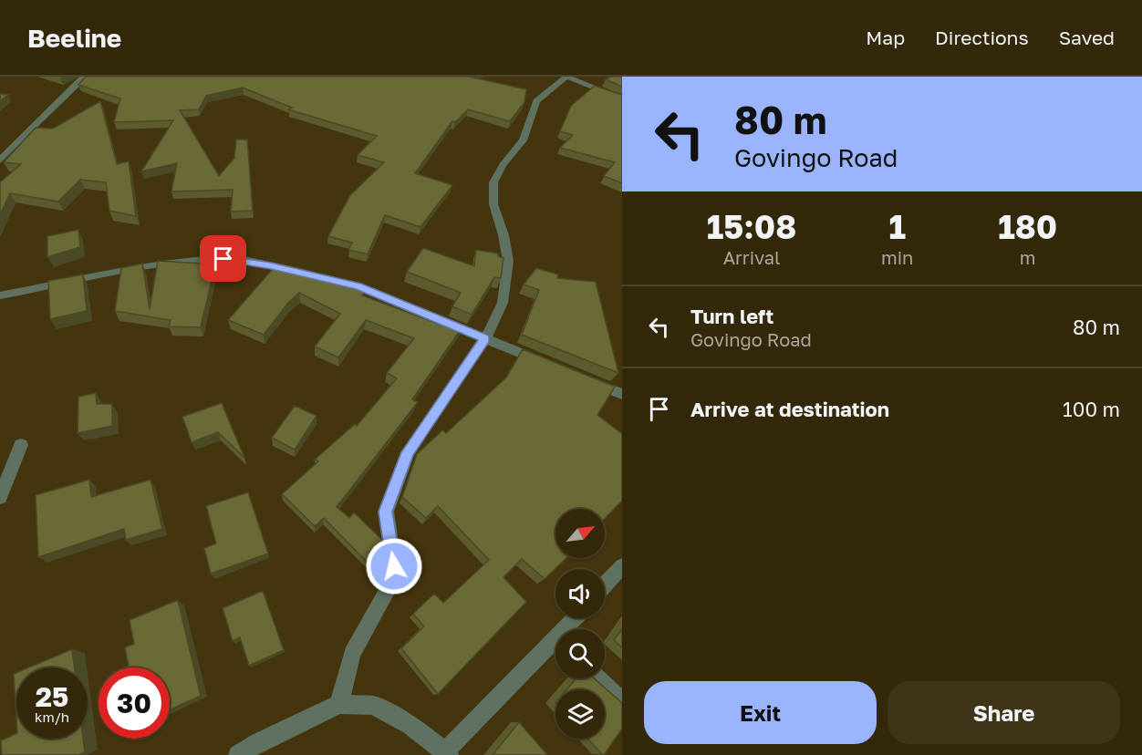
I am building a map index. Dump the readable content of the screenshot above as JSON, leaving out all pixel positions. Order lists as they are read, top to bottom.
{
  "north": "top right",
  "page": {
    "header": "Beeline",
    "nav": ["Map", "Directions", "Saved"],
    "turn": ["80 m", "Govingo Road"],
    "eta": [
      "15:08",
      "Arrival",
      "1",
      "min",
      "180",
      "m"
    ],
    "list": [
      {
        "name": "Turn left",
        "note": "Govingo Road",
        "value": "80 m"
      },
      {
        "name": "Arrive at destination",
        "value": "100 m"
      }
    ],
    "speed": "25 km/h",
    "limit": "30",
    "buttons": ["Exit", "Share"]
  }
}
